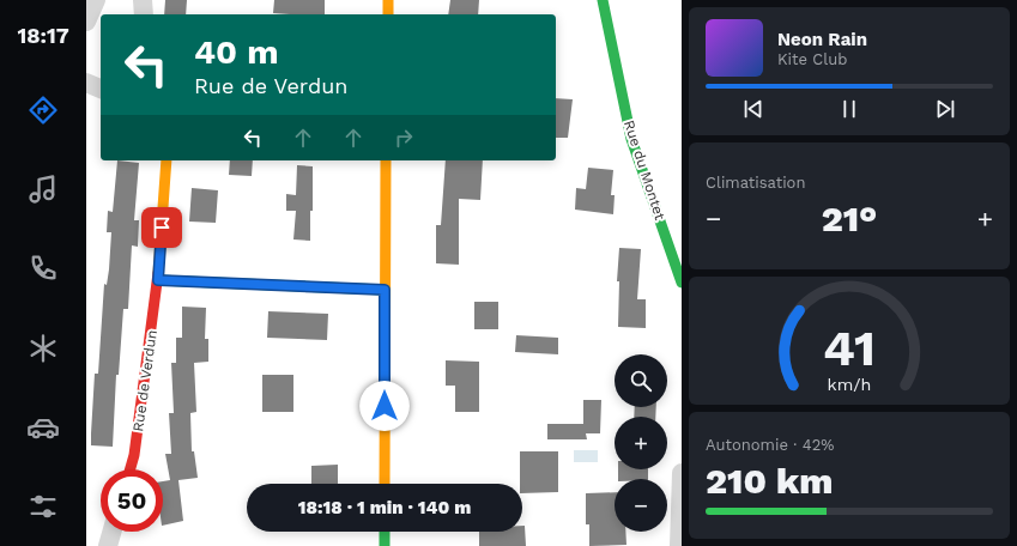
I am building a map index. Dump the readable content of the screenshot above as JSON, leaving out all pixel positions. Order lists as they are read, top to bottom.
{
  "streets": {
    "street": ["Rue du Montet", "Rue de Verdun"]
  },
  "page": {
    "tabs": "18:17",
    "turn": ["40 m", "Rue de Verdun"],
    "song": ["Neon Rain", "Kite Club"],
    "tile": [
      "Climatisation",
      ["Autonomie · 42%", "210 km"]
    ],
    "heat": ["−", "21°", "+"],
    "map_buttons": ["+", "−"],
    "limit": "50",
    "trip": "18:18 · 1 min · 140 m",
    "gauge": ["41", "km/h"]
  }
}
